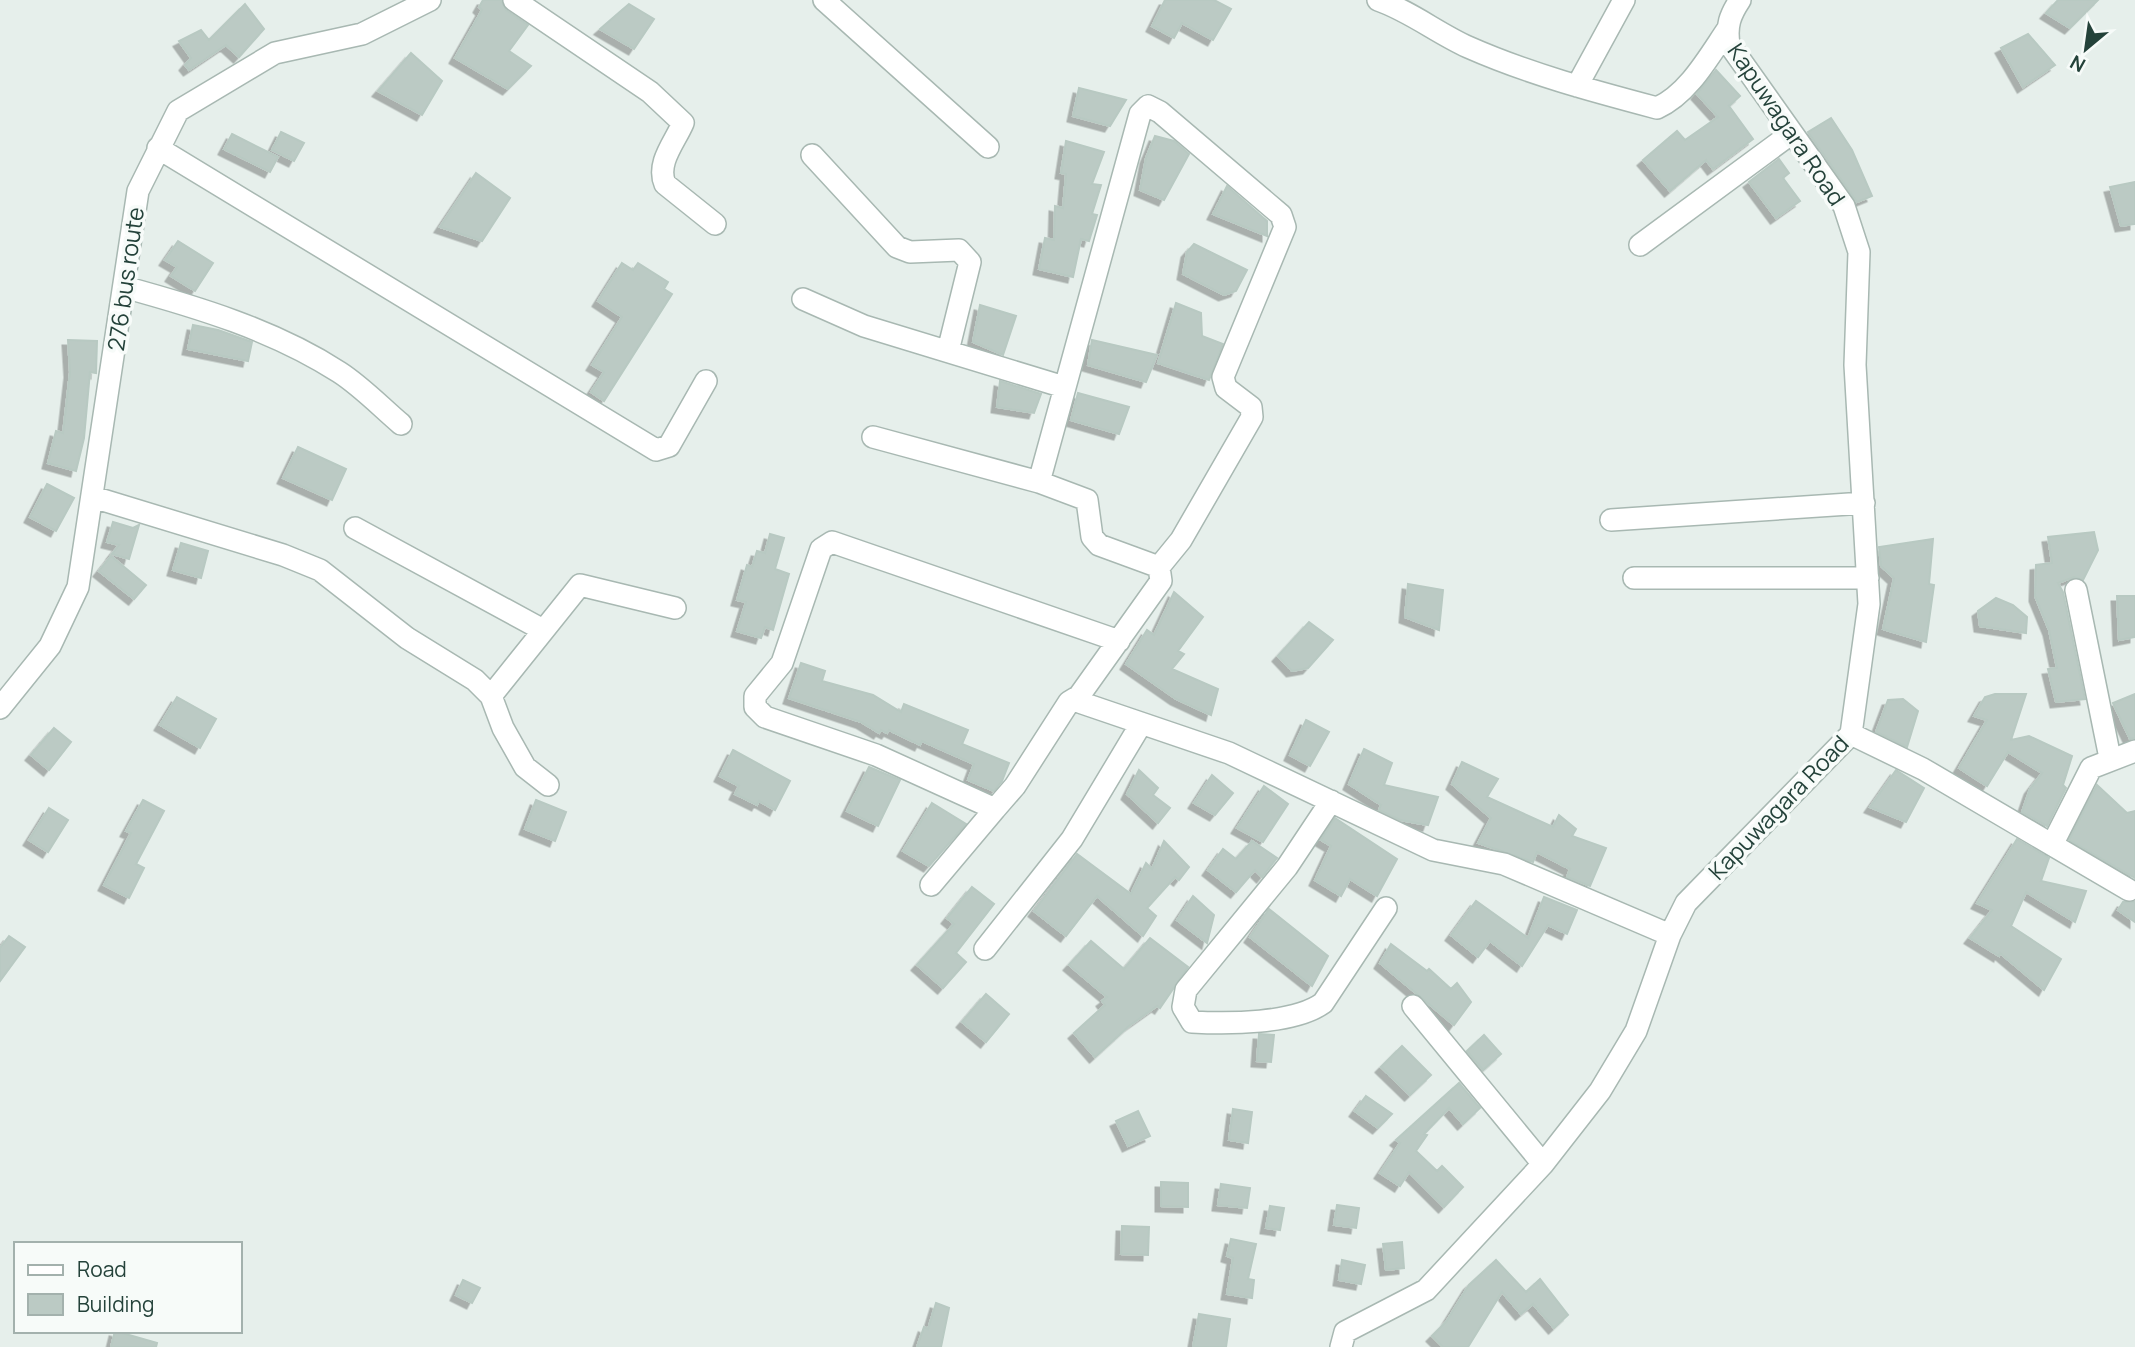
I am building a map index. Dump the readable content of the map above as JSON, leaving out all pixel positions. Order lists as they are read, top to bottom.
{
  "streets": {
    "street": ["Kapuwagara Road", "276 bus route"]
  },
  "legend": ["Road", "Building"],
  "north": "bottom left"
}
